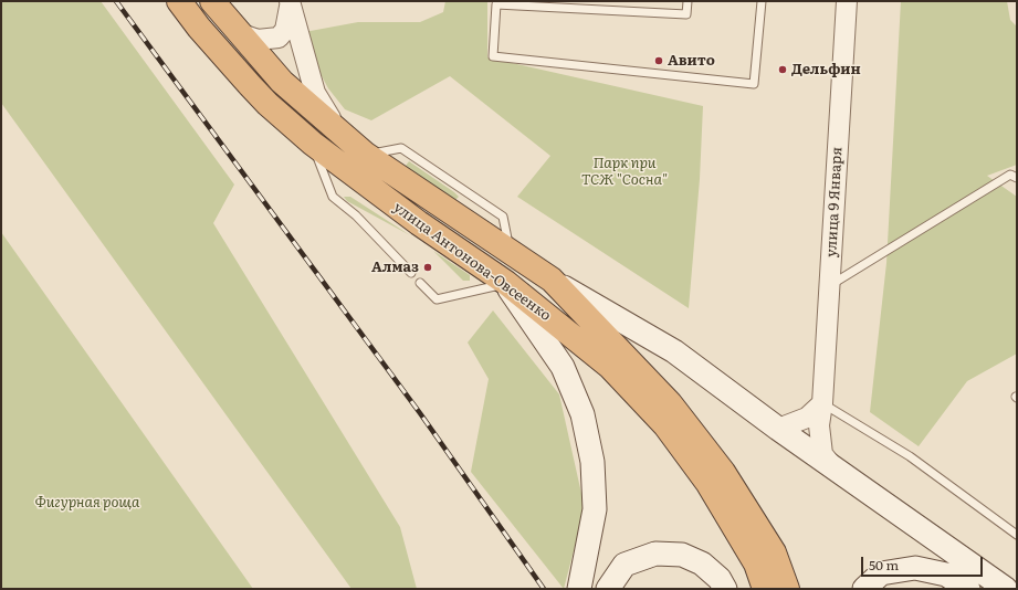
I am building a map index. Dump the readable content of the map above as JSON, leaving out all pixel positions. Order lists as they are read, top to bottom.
{
  "streets": {
    "highway": ["улица Антонова-Овсеенко"],
    "street": ["улица 9 Января"]
  },
  "crossings": [
    ["улица 9 Января", "улица Антонова-Овсеенко"]
  ],
  "parks": ["Парк при ТСЖ \"Сосна\"", "Фигурная роща"],
  "places": ["Авито", "Дельфин", "Алмаз"],
  "scale_bar": "50 m"
}
